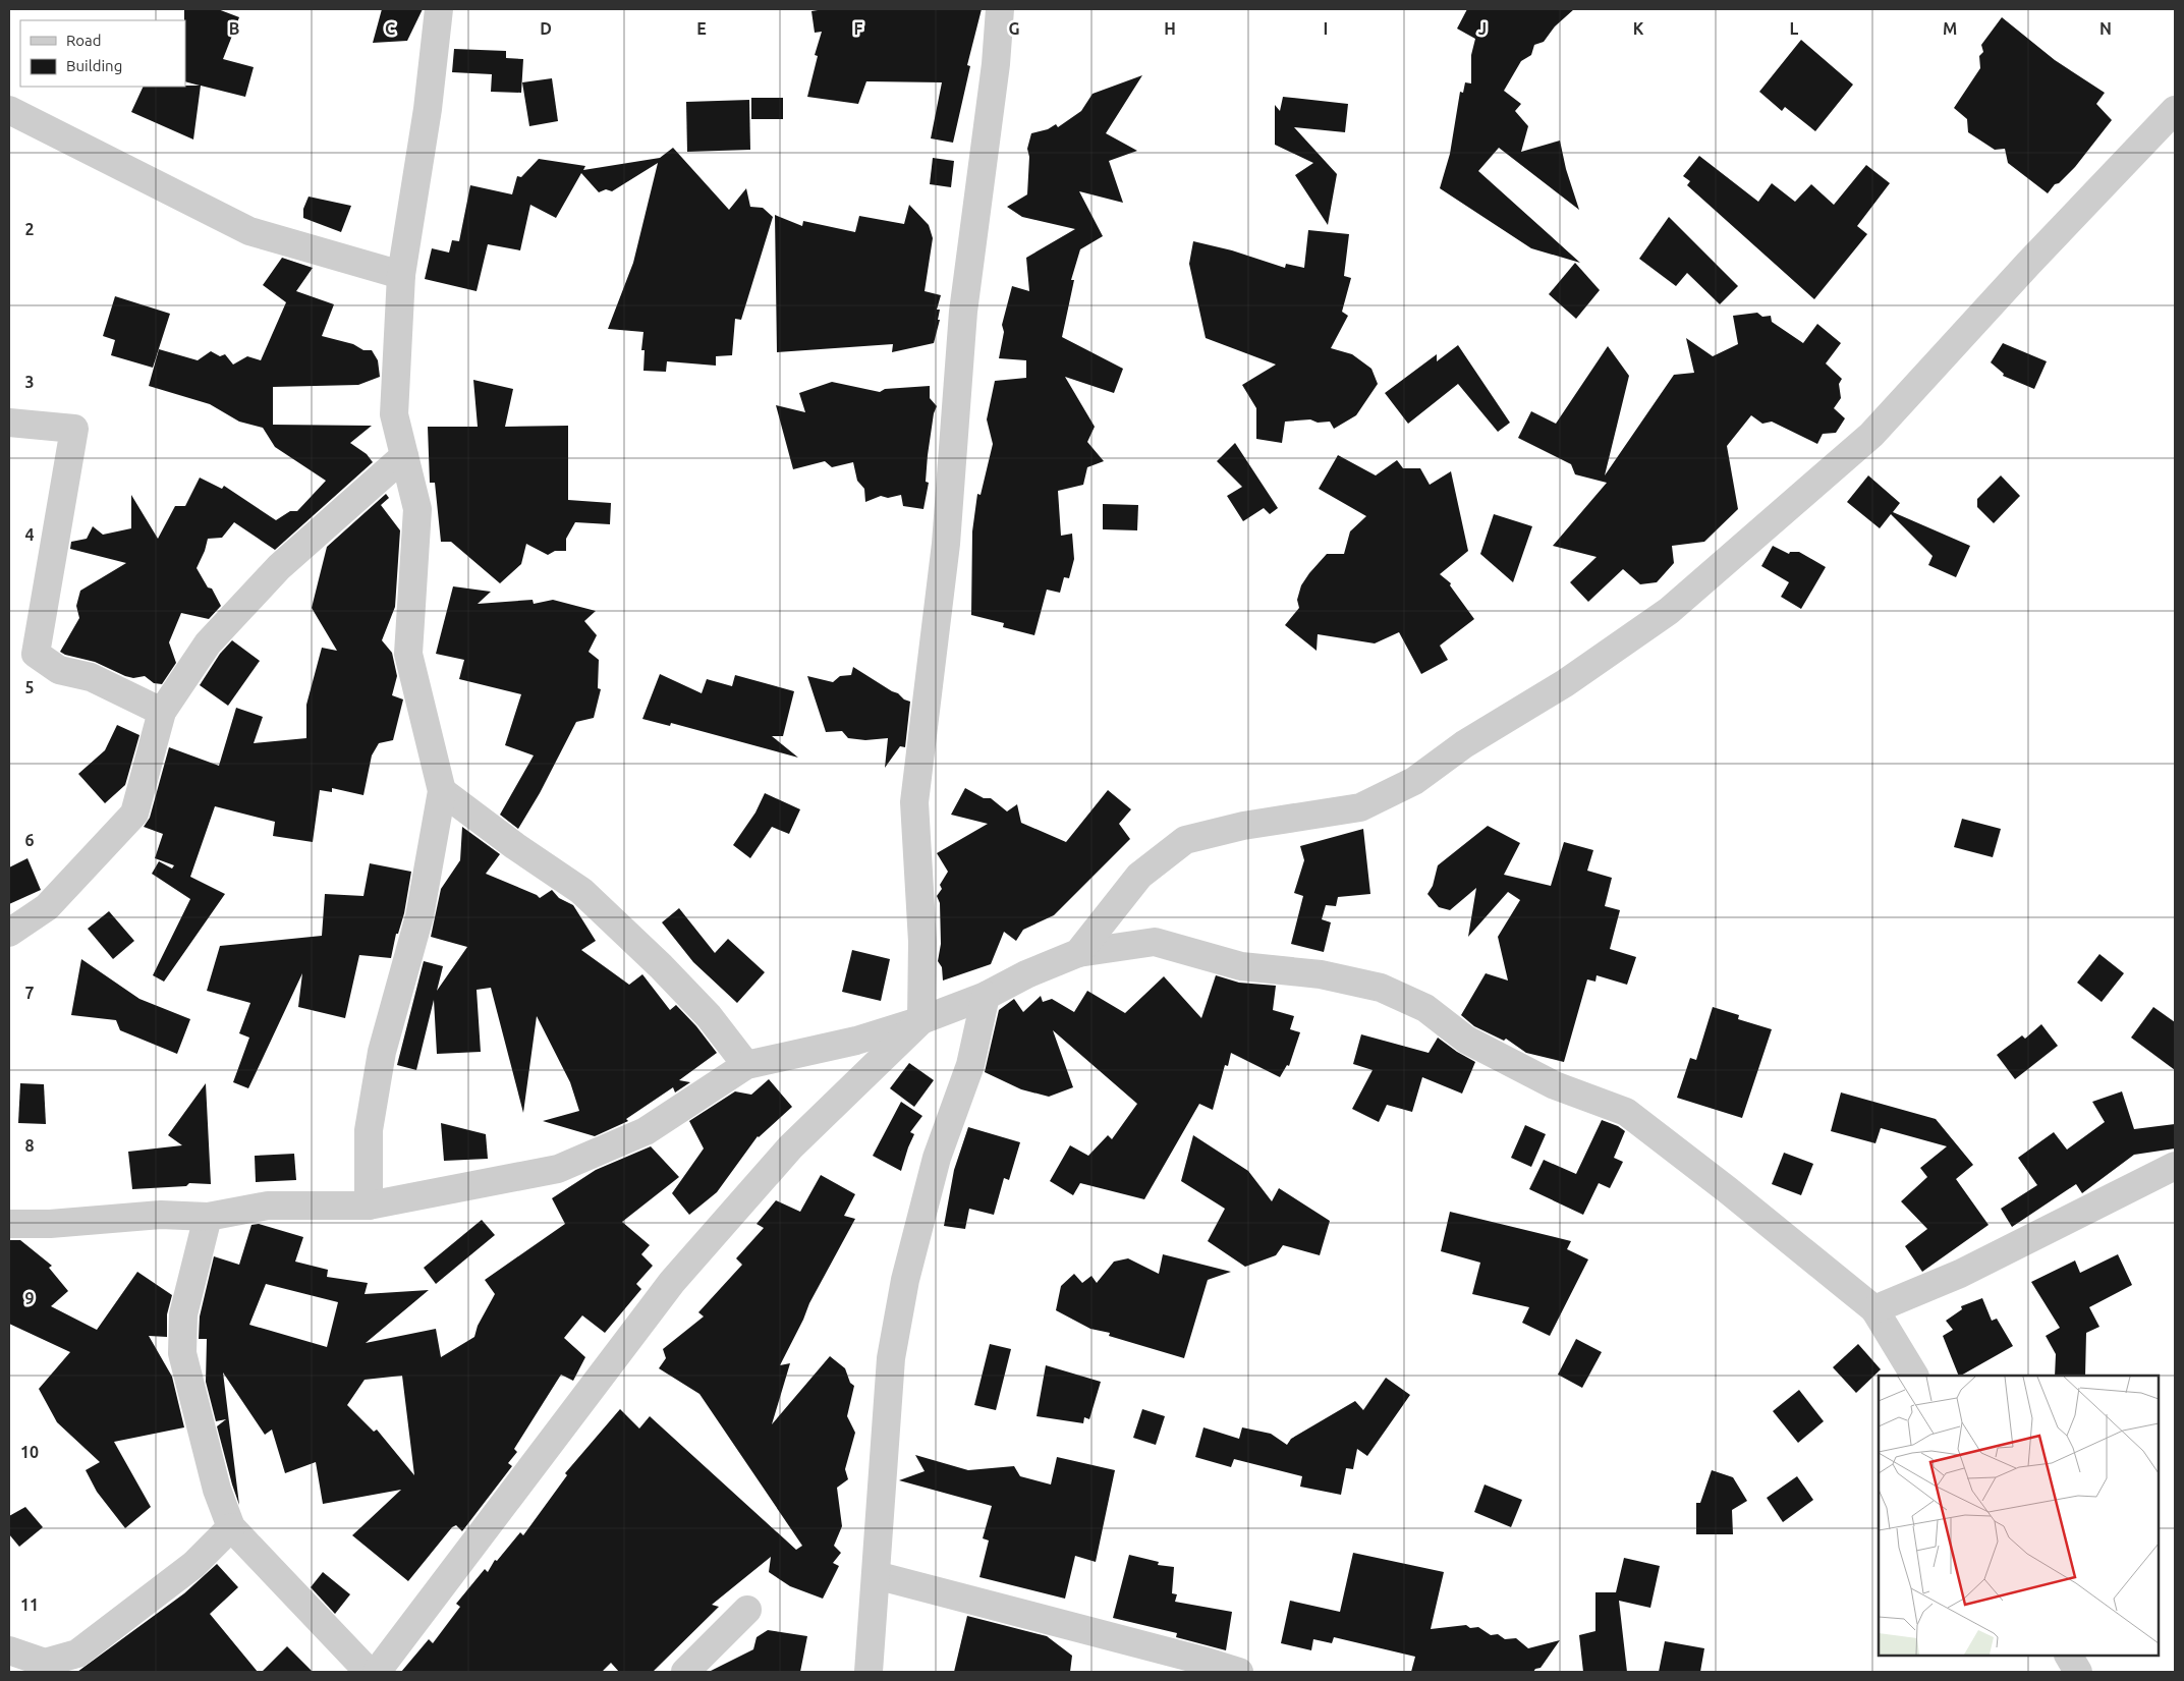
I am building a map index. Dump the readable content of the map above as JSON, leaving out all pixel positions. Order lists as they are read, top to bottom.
{
  "legend": ["Road", "Building"],
  "grid": {
    "columns": [
      "B",
      "C",
      "D",
      "E",
      "F",
      "G",
      "H",
      "I",
      "J",
      "K",
      "L",
      "M",
      "N"
    ],
    "rows": [
      "2",
      "3",
      "4",
      "5",
      "6",
      "7",
      "8",
      "9",
      "10",
      "11"
    ]
  }
}
